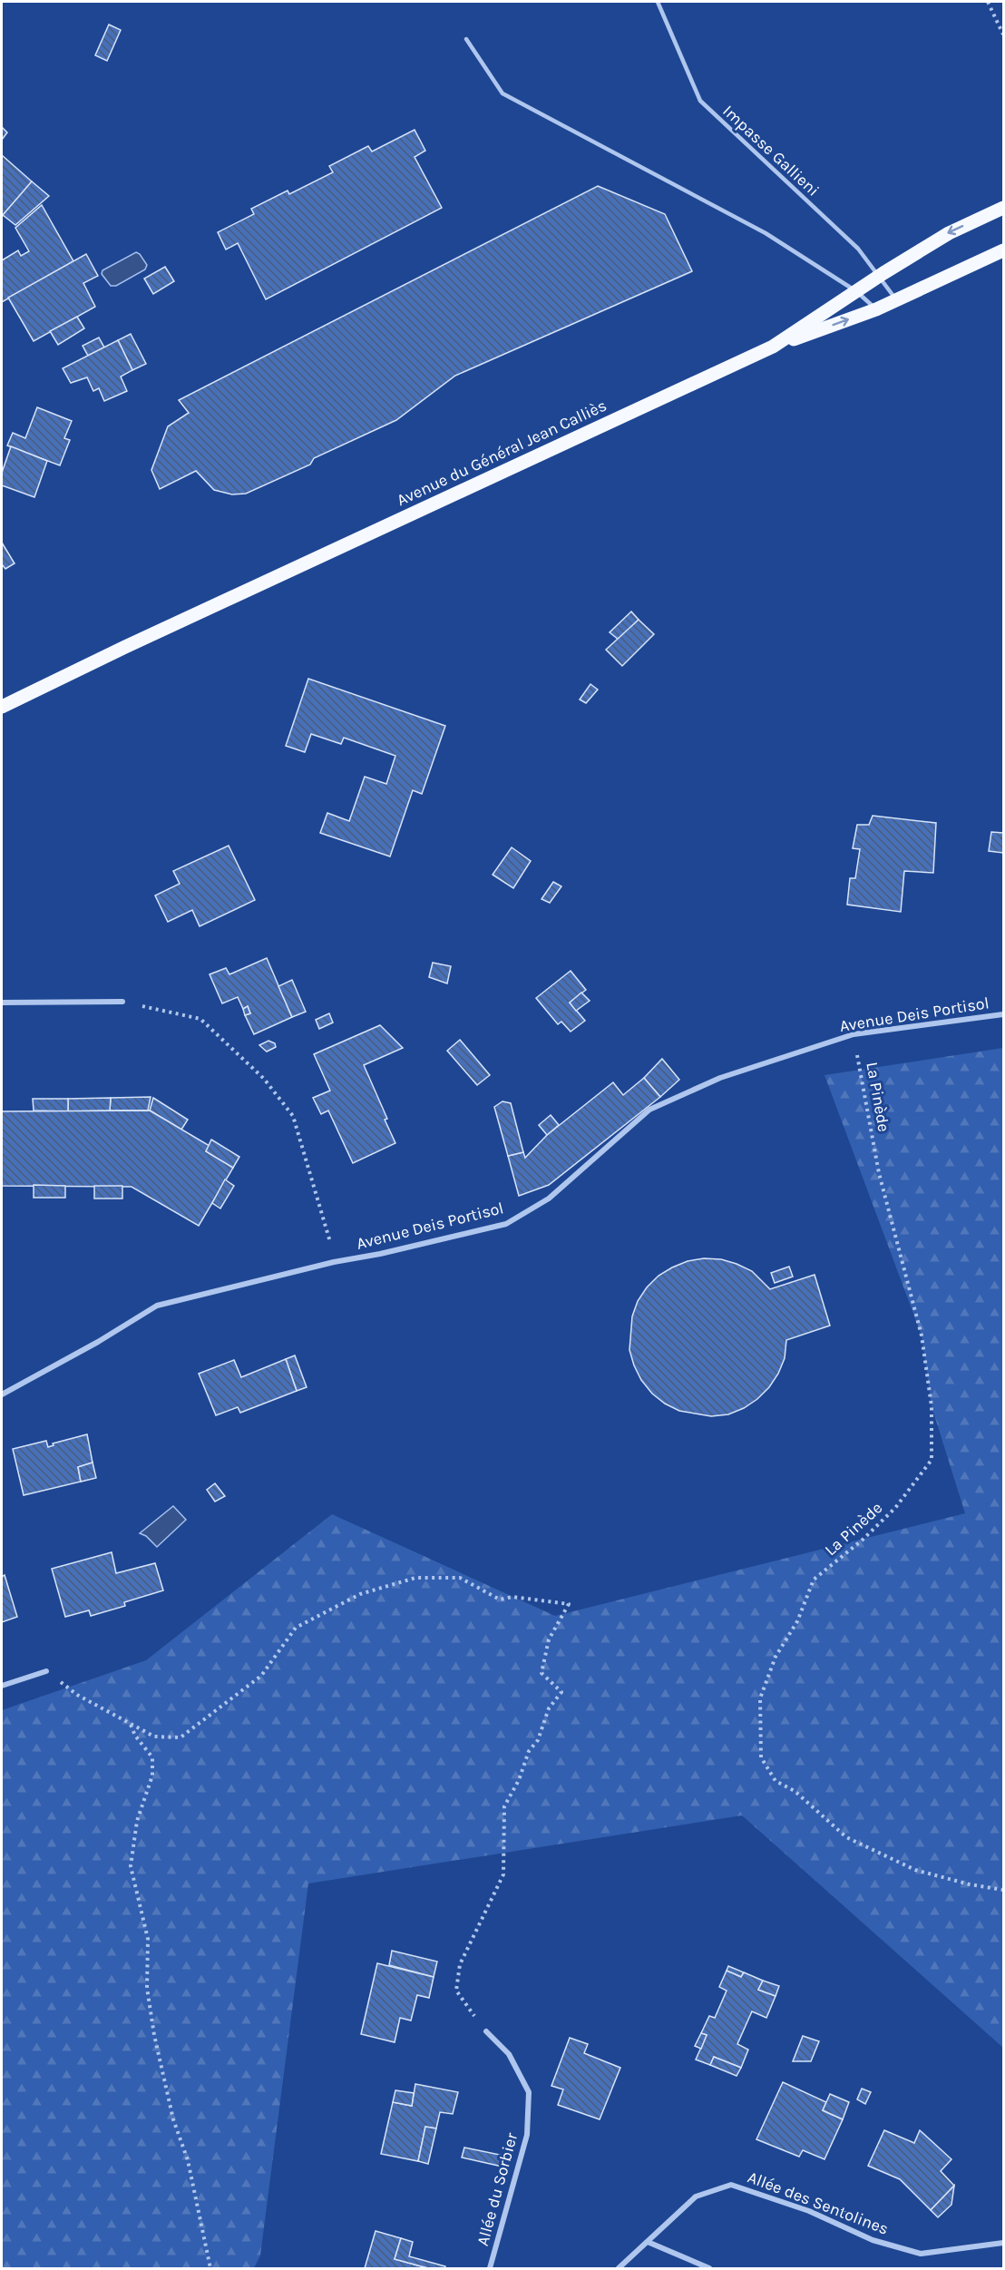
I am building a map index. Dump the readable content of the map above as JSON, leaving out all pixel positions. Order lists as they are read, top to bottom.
{
  "streets": {
    "main road": ["Avenue du Général Jean Calliès"],
    "street": ["Avenue Deis Portisol", "Allée du Sorbier", "Allée des Sentolines"],
    "lane": ["Impasse Gallieni"],
    "path": ["La Pinède"]
  },
  "crossings": [
    ["Impasse Gallieni", "Avenue du Général Jean Calliès"],
    ["Avenue Deis Portisol", "La Pinède"]
  ]
}
